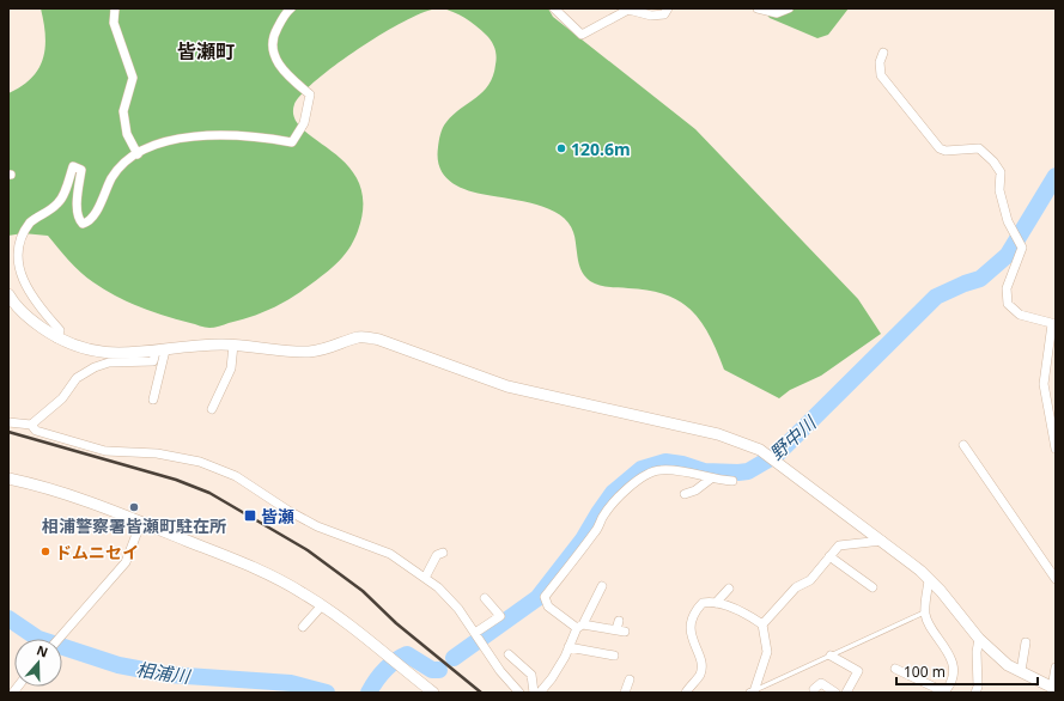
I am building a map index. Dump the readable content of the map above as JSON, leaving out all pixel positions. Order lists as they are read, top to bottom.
{
  "districts": ["皆瀬町"],
  "water": ["野中川", "相浦川"],
  "places": {
    "other": ["120.6m", "相浦警察署皆瀬町駐在所", "ドムニセイ"],
    "transit": ["皆瀬"]
  },
  "scale_bar": "100 m",
  "north": "top"
}
